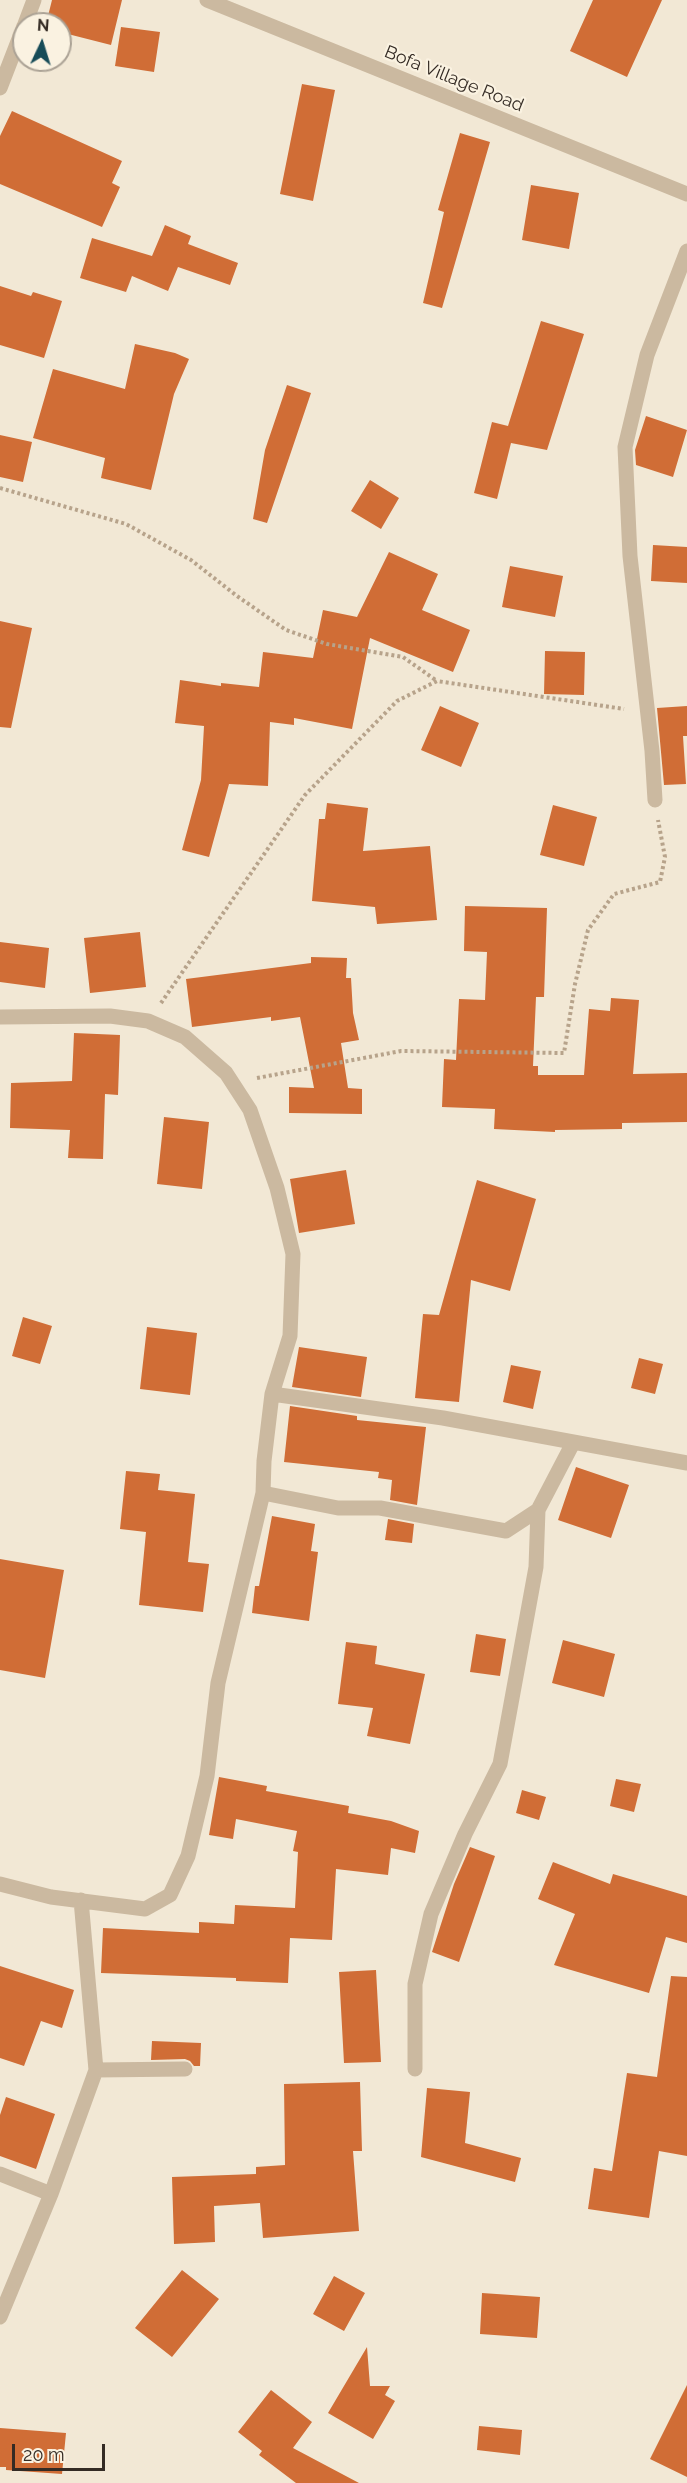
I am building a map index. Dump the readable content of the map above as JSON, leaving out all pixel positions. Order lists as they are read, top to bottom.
{
  "streets": {
    "street": ["Bofa Village Road"]
  },
  "scale_bar": "20 m",
  "north": "top"
}
